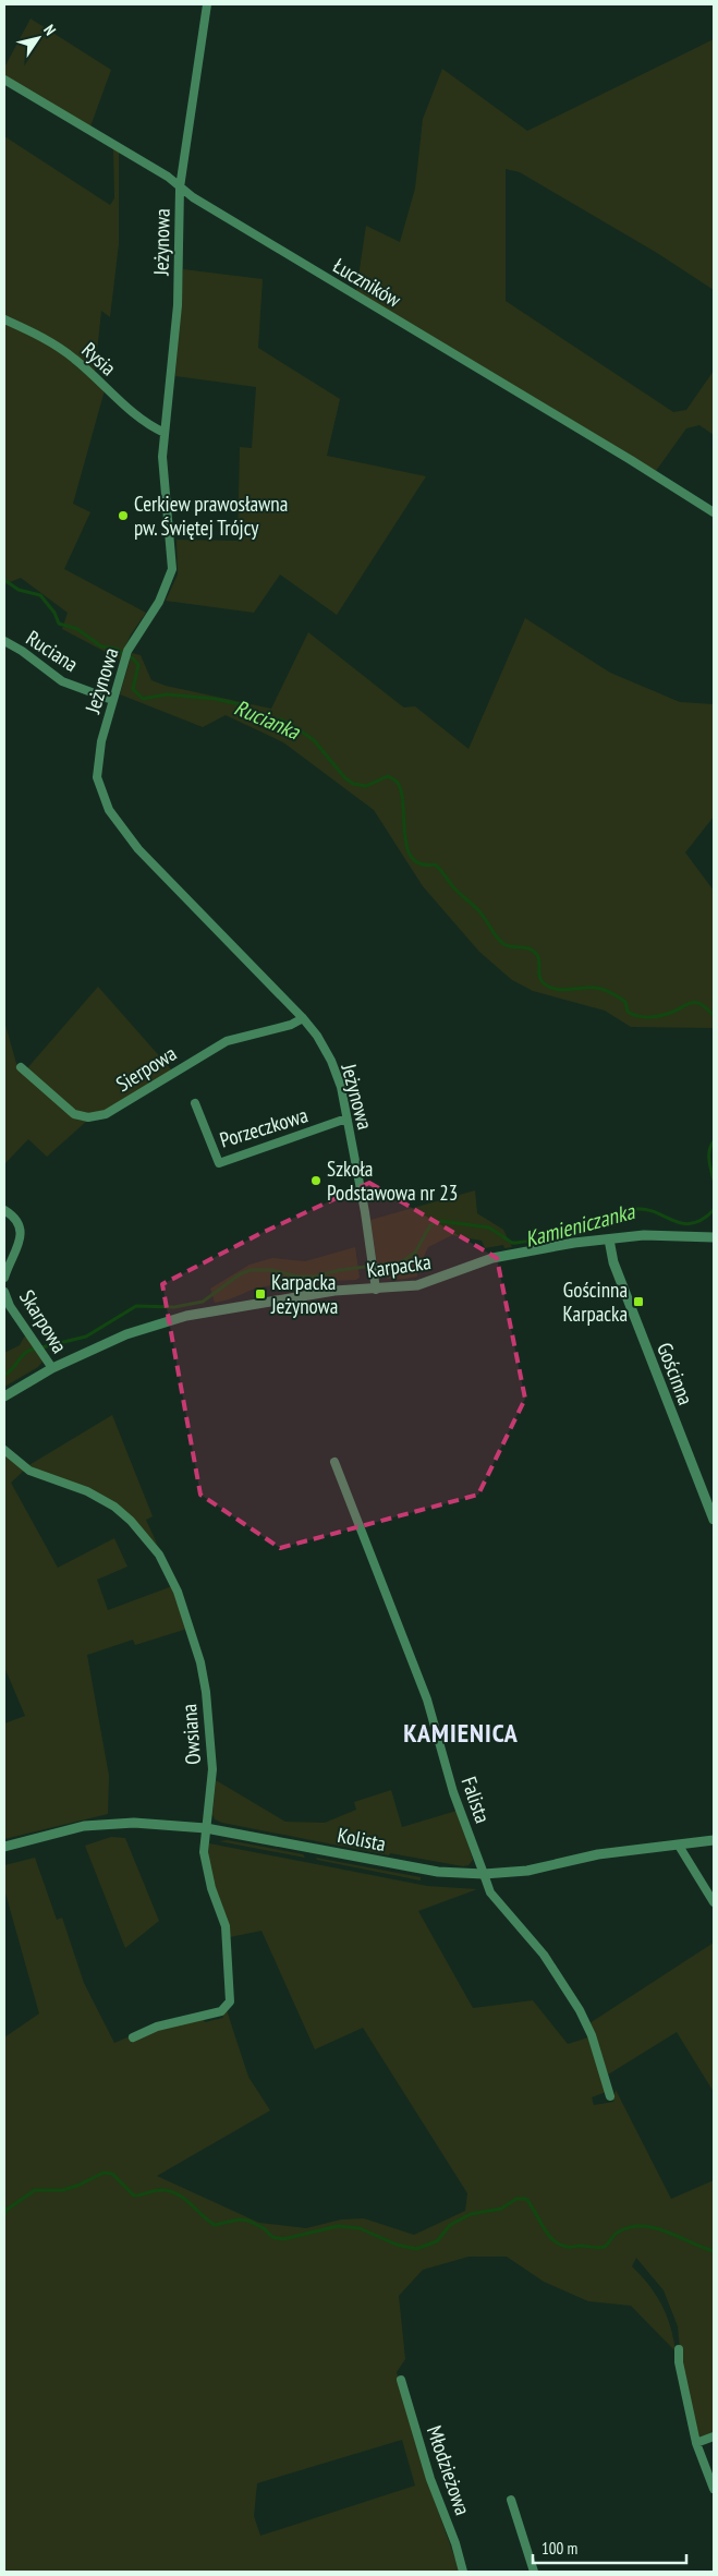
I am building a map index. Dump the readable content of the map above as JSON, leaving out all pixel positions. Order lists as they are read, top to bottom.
{
  "streets": {
    "street": [
      "Jeżynowa",
      "Łuczników",
      "Rysia",
      "Ruciana",
      "Sierpowa",
      "Porzeczkowa",
      "Karpacka",
      "Skarpowa",
      "Gościnna",
      "Owsiana",
      "Falista",
      "Kolista",
      "Młodzieżowa"
    ]
  },
  "crossings": [
    ["Jeżynowa", "Łuczników"],
    ["Jeżynowa", "Rysia"],
    ["Jeżynowa", "Ruciana"],
    ["Jeżynowa", "Sierpowa"],
    ["Jeżynowa", "Porzeczkowa"],
    ["Jeżynowa", "Karpacka"],
    ["Karpacka", "Skarpowa"],
    ["Karpacka", "Gościnna"],
    ["Owsiana", "Kolista"],
    ["Falista", "Kolista"]
  ],
  "districts": ["KAMIENICA"],
  "water": ["Rucianka", "Kamieniczanka"],
  "places": {
    "other": ["Cerkiew prawosławna pw. Świętej Trójcy", "Szkoła Podstawowa nr 23"],
    "transit": ["Karpacka Jeżynowa", "Gościnna Karpacka"]
  },
  "scale_bar": "100 m",
  "north": "top right"
}
